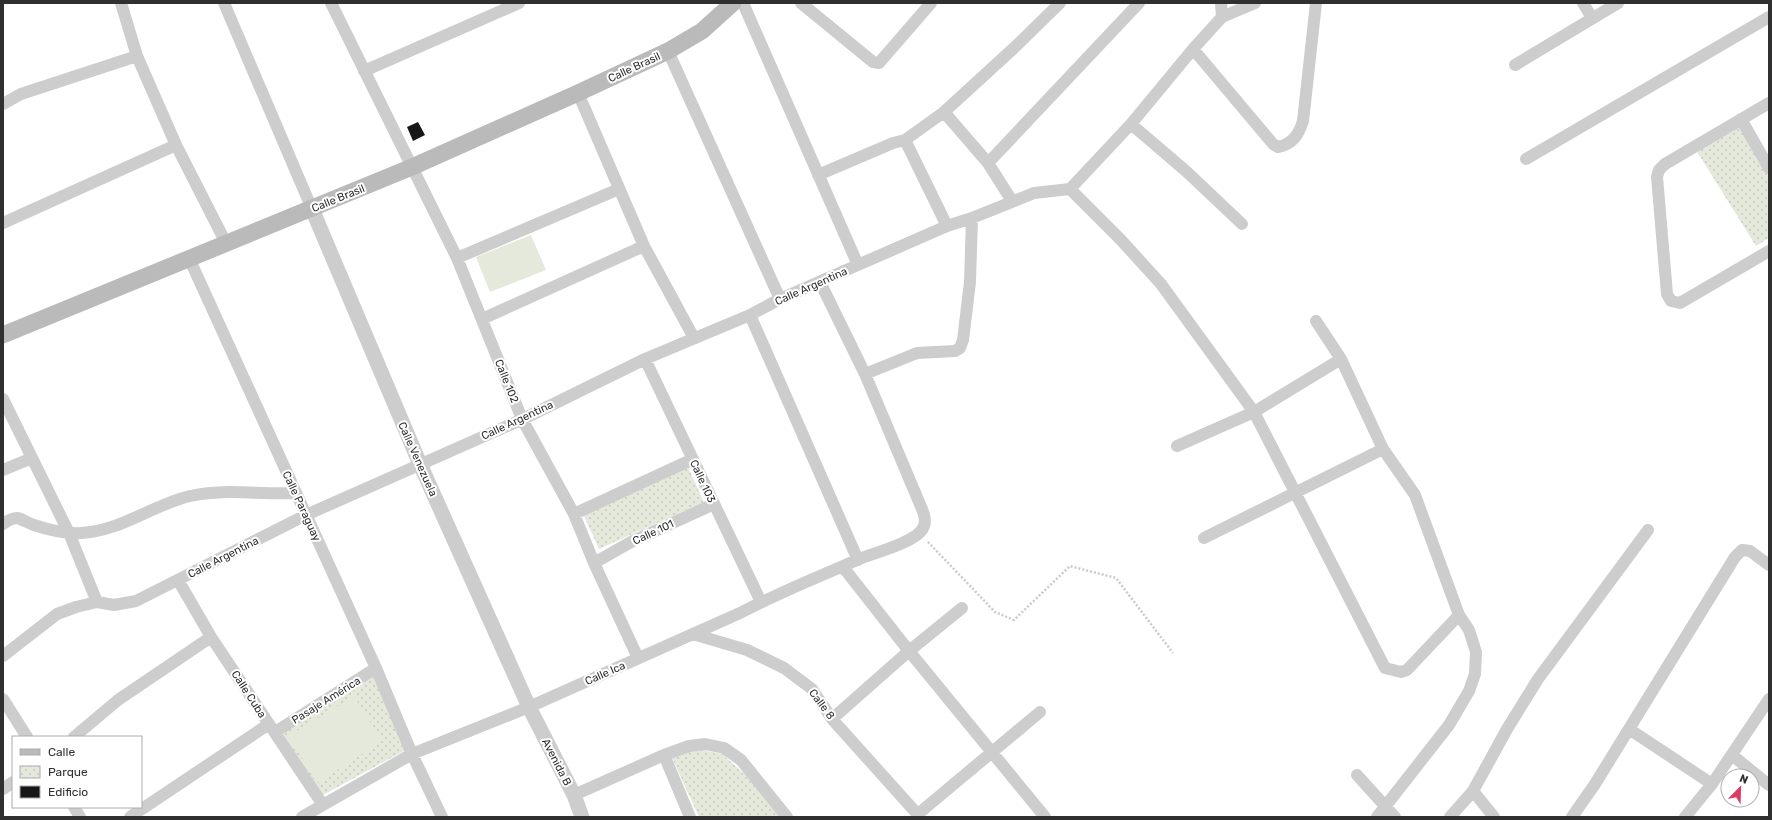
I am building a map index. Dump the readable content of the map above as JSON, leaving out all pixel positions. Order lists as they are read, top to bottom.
{
  "streets": {
    "main road": ["Calle Brasil"],
    "street": [
      "Calle Argentina",
      "Calle 102",
      "Calle Venezuela",
      "Calle 103",
      "Calle Paraguay",
      "Calle 101",
      "Calle Ica",
      "Calle Cuba",
      "Pasaje América",
      "Calle 8",
      "Avenida B"
    ]
  },
  "crossings": [
    ["Calle Brasil", "Calle 102"],
    ["Calle Brasil", "Calle Venezuela"],
    ["Calle Brasil", "Calle Paraguay"],
    ["Calle Argentina", "Calle 102"],
    ["Calle Argentina", "Calle Venezuela"],
    ["Calle Argentina", "Calle 103"],
    ["Calle Argentina", "Calle Paraguay"],
    ["Calle Argentina", "Calle Cuba"],
    ["Calle 102", "Calle 101"],
    ["Calle 102", "Calle Ica"],
    ["Calle Venezuela", "Calle Ica"],
    ["Calle Venezuela", "Avenida B"],
    ["Calle 103", "Calle 101"],
    ["Calle 103", "Calle Ica"],
    ["Calle Paraguay", "Calle Ica"],
    ["Calle Paraguay", "Pasaje América"],
    ["Calle Ica", "Calle Cuba"],
    ["Calle Ica", "Calle 8"],
    ["Calle Ica", "Avenida B"],
    ["Calle Cuba", "Pasaje América"]
  ],
  "legend": ["Calle", "Parque", "Edificio"],
  "north": "top right"
}
